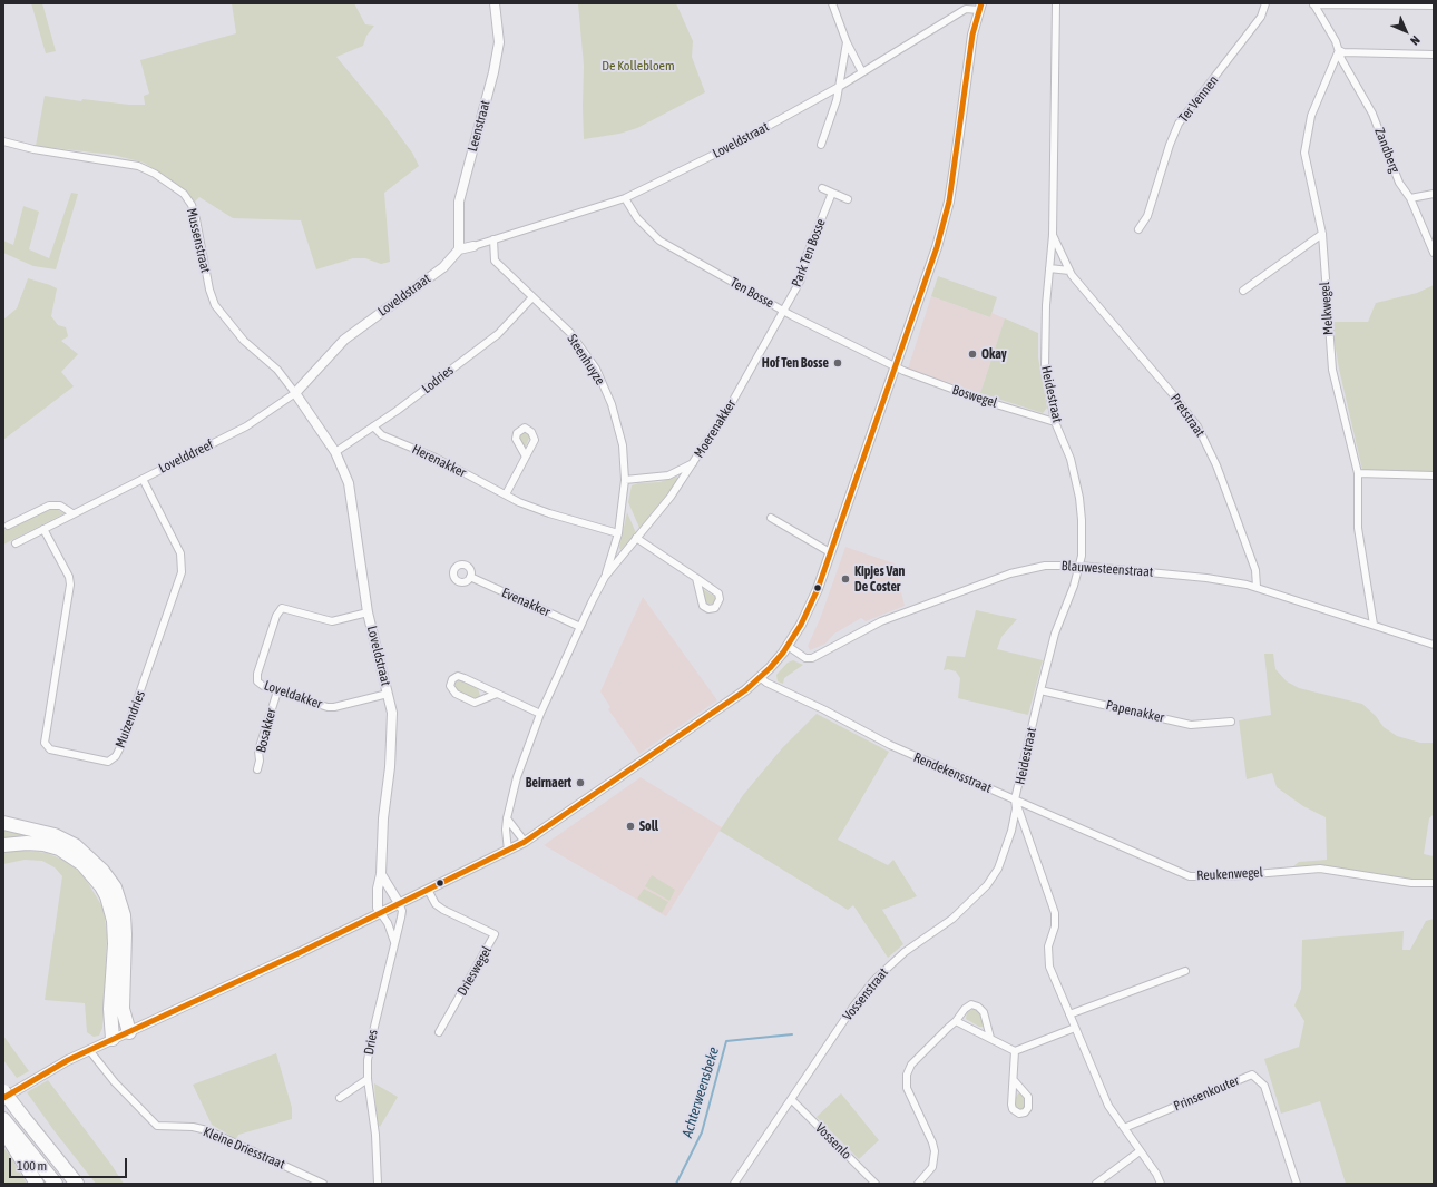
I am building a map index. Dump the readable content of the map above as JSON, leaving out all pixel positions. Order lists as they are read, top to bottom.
{
  "streets": {
    "street": [
      "Ter Vennen",
      "Leenstraat",
      "Loveldstraat",
      "Zandberg",
      "Mussenstraat",
      "Park Ten Bosse",
      "Ten Bosse",
      "Melkwegel",
      "Steenhuyze",
      "Lodries",
      "Heidestraat",
      "Boswegel",
      "Pretstraat",
      "Moerenakker",
      "Lovelddreef",
      "Herenakker",
      "Blauwesteenstraat",
      "Evenakker",
      "Loveldakker",
      "Papenakker",
      "Muizendries",
      "Bosakker",
      "Rendekensstraat",
      "Reukenwegel",
      "Drieswegel",
      "Vossenstraat",
      "Dries",
      "Prinsenkouter",
      "Vossenlo",
      "Kleine Driesstraat"
    ]
  },
  "crossings": [
    ["Leenstraat", "Loveldstraat"],
    ["Loveldstraat", "Mussenstraat"],
    ["Loveldstraat", "Ten Bosse"],
    ["Loveldstraat", "Steenhuyze"],
    ["Loveldstraat", "Lodries"],
    ["Loveldstraat", "Lovelddreef"],
    ["Loveldstraat", "Loveldakker"],
    ["Zandberg", "Melkwegel"],
    ["Mussenstraat", "Lovelddreef"],
    ["Park Ten Bosse", "Ten Bosse"],
    ["Park Ten Bosse", "Moerenakker"],
    ["Ten Bosse", "Boswegel"],
    ["Ten Bosse", "Moerenakker"],
    ["Melkwegel", "Blauwesteenstraat"],
    ["Steenhuyze", "Lodries"],
    ["Steenhuyze", "Moerenakker"],
    ["Steenhuyze", "Herenakker"],
    ["Lodries", "Herenakker"],
    ["Heidestraat", "Boswegel"],
    ["Heidestraat", "Pretstraat"],
    ["Heidestraat", "Blauwesteenstraat"],
    ["Heidestraat", "Papenakker"],
    ["Heidestraat", "Rendekensstraat"],
    ["Heidestraat", "Reukenwegel"],
    ["Heidestraat", "Vossenstraat"],
    ["Pretstraat", "Blauwesteenstraat"],
    ["Moerenakker", "Evenakker"],
    ["Lovelddreef", "Muizendries"],
    ["Loveldakker", "Bosakker"],
    ["Rendekensstraat", "Reukenwegel"],
    ["Rendekensstraat", "Vossenstraat"],
    ["Reukenwegel", "Vossenstraat"],
    ["Vossenstraat", "Vossenlo"]
  ],
  "water": ["Achterweensbeke"],
  "parks": ["De Kollebloem"],
  "places": [
    "Okay",
    "Hof Ten Bosse",
    "Kipjes Van De Coster",
    "Beirnaert",
    "Soll"
  ],
  "scale_bar": "100 m",
  "north": "bottom right"
}
